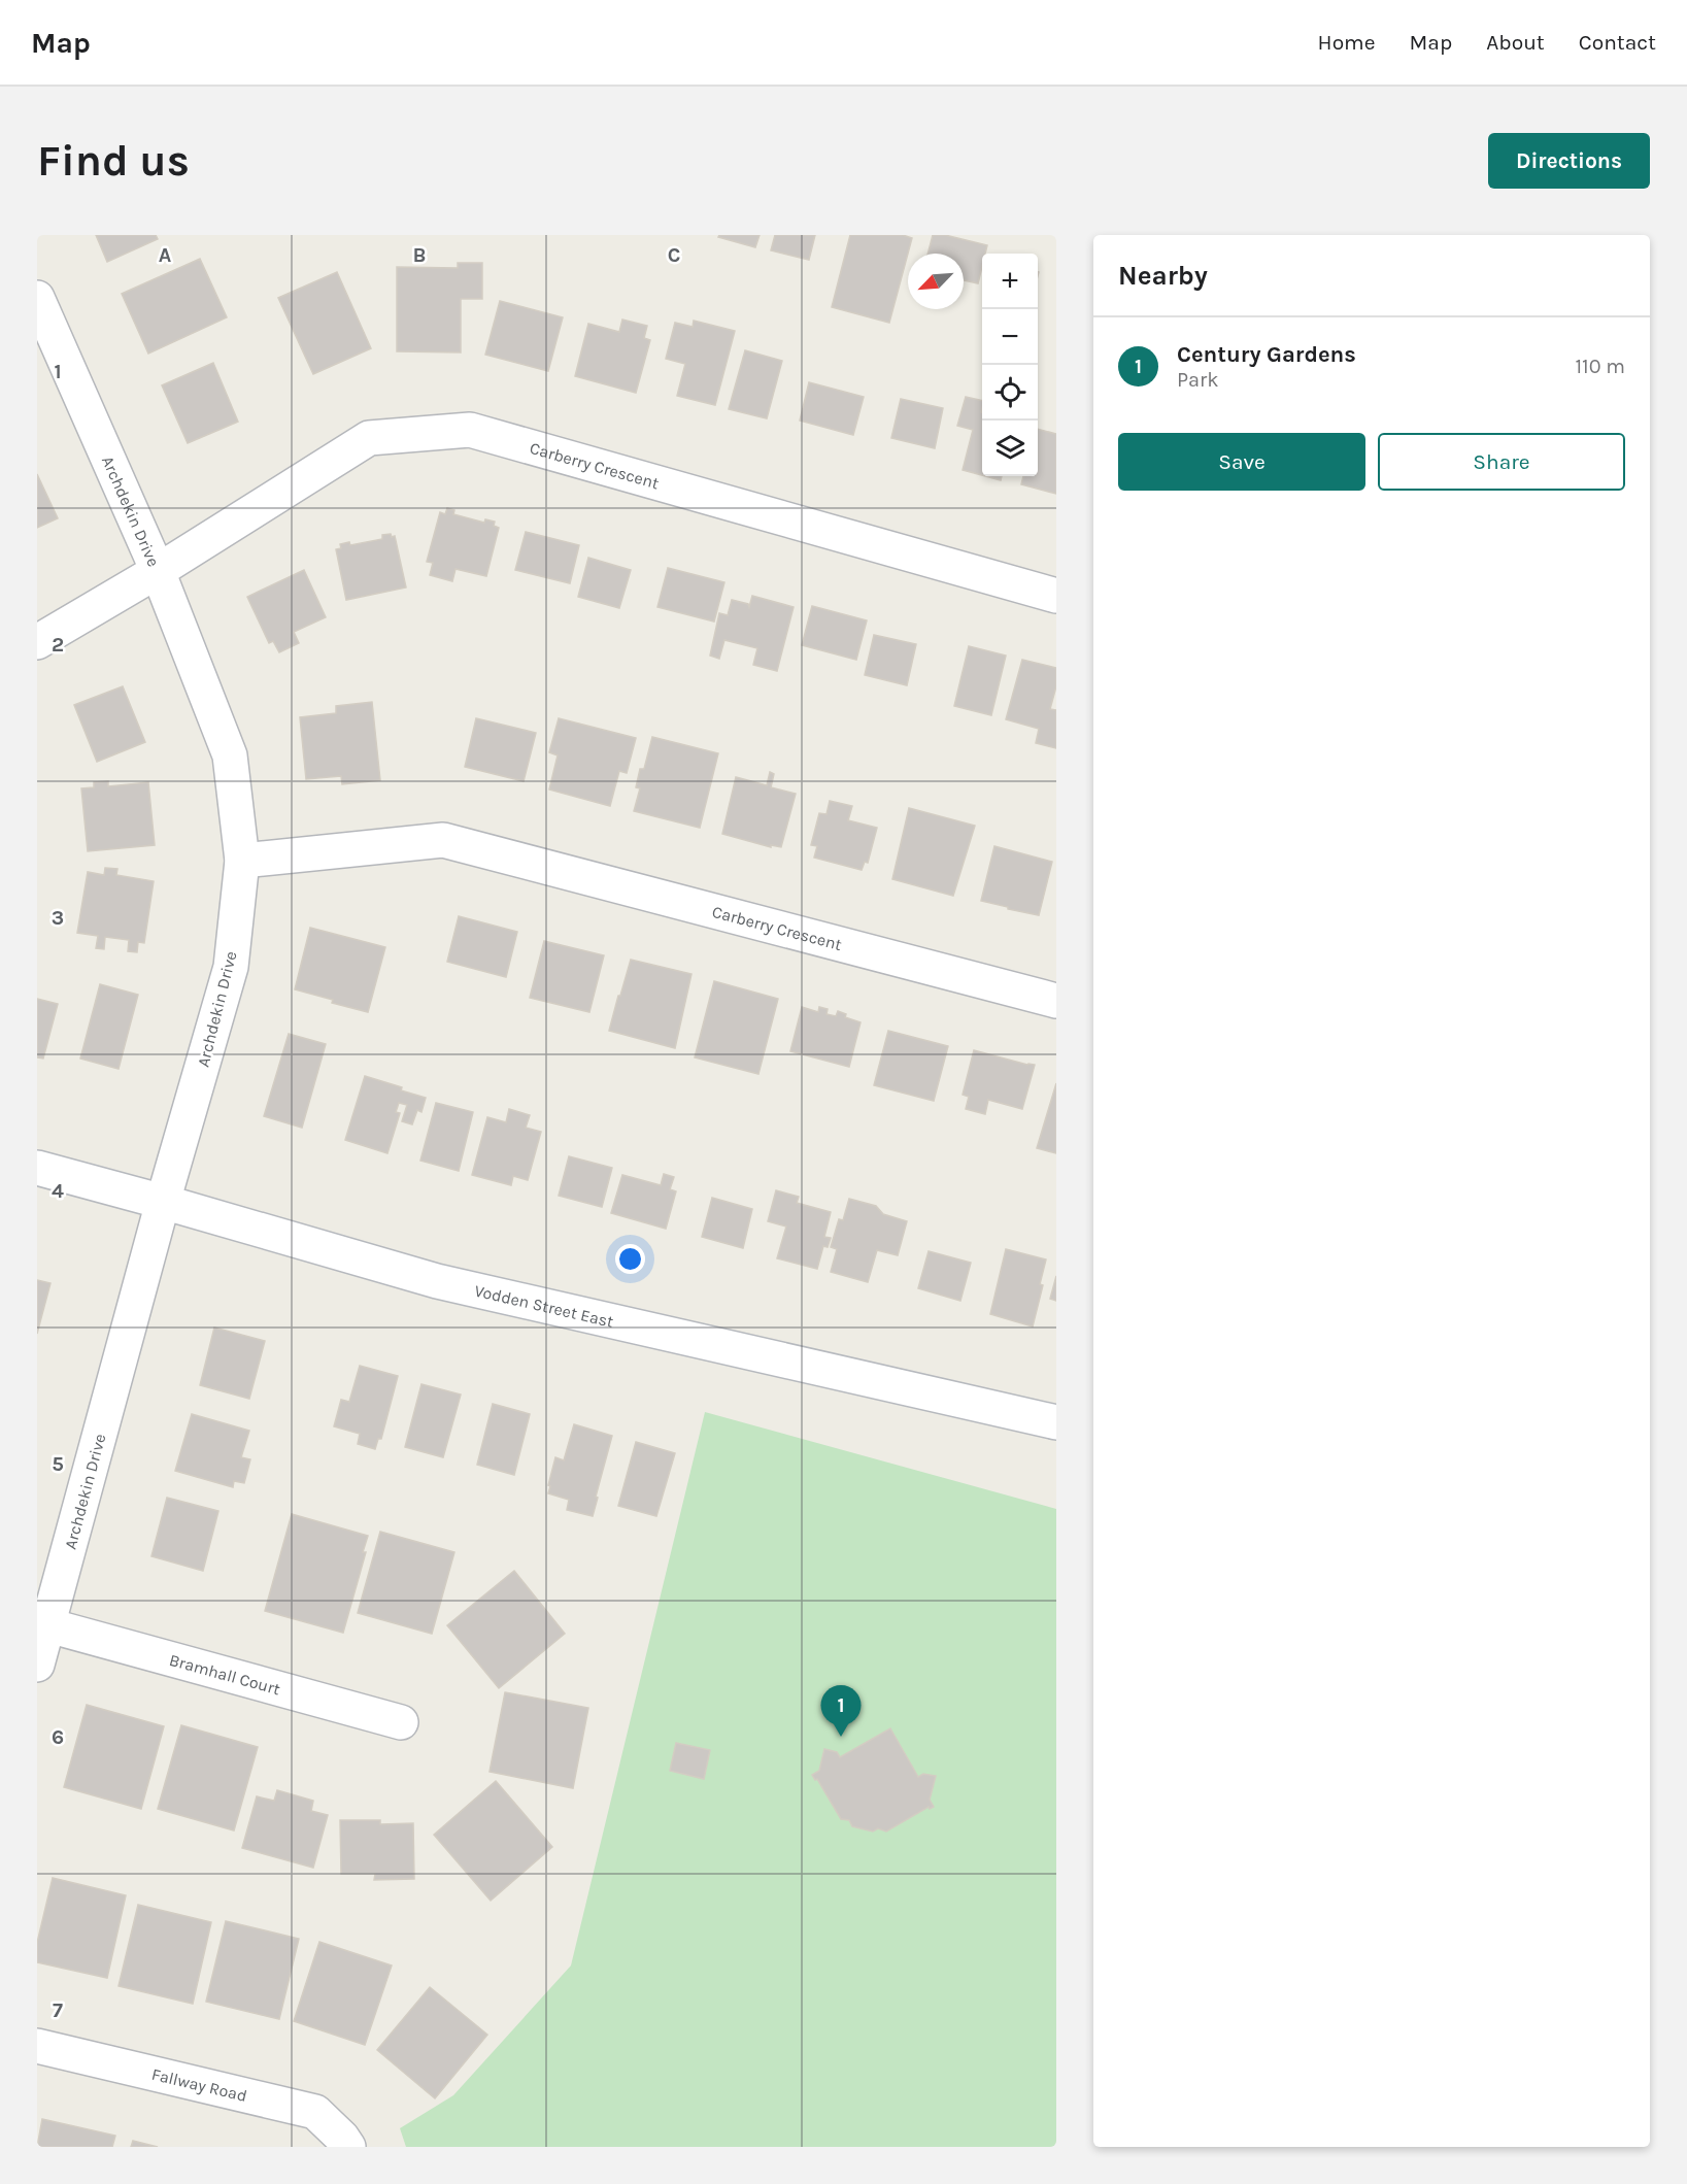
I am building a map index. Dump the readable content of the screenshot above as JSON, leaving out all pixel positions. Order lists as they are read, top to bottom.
{
  "streets": {
    "street": [
      "Carberry Crescent",
      "Archdekin Drive",
      "Vodden Street East",
      "Bramhall Court",
      "Fallway Road"
    ]
  },
  "crossings": [
    ["Carberry Crescent", "Archdekin Drive"],
    ["Archdekin Drive", "Vodden Street East"],
    ["Archdekin Drive", "Bramhall Court"]
  ],
  "north": "bottom left",
  "page": {
    "header": "Map",
    "nav": [
      "Home",
      "Map",
      "About",
      "Contact"
    ],
    "buttons": [
      "Directions",
      ["Save", "Share"]
    ],
    "title": "Find us",
    "heading": "Nearby",
    "map_buttons": ["+", "−"],
    "list": [
      {
        "mark": "1",
        "name": "Century Gardens",
        "note": "Park",
        "value": "110 m"
      }
    ],
    "pins": "1"
  },
  "grid": {
    "columns": ["A", "B", "C"],
    "rows": [
      "1",
      "2",
      "3",
      "4",
      "5",
      "6",
      "7"
    ]
  }
}
